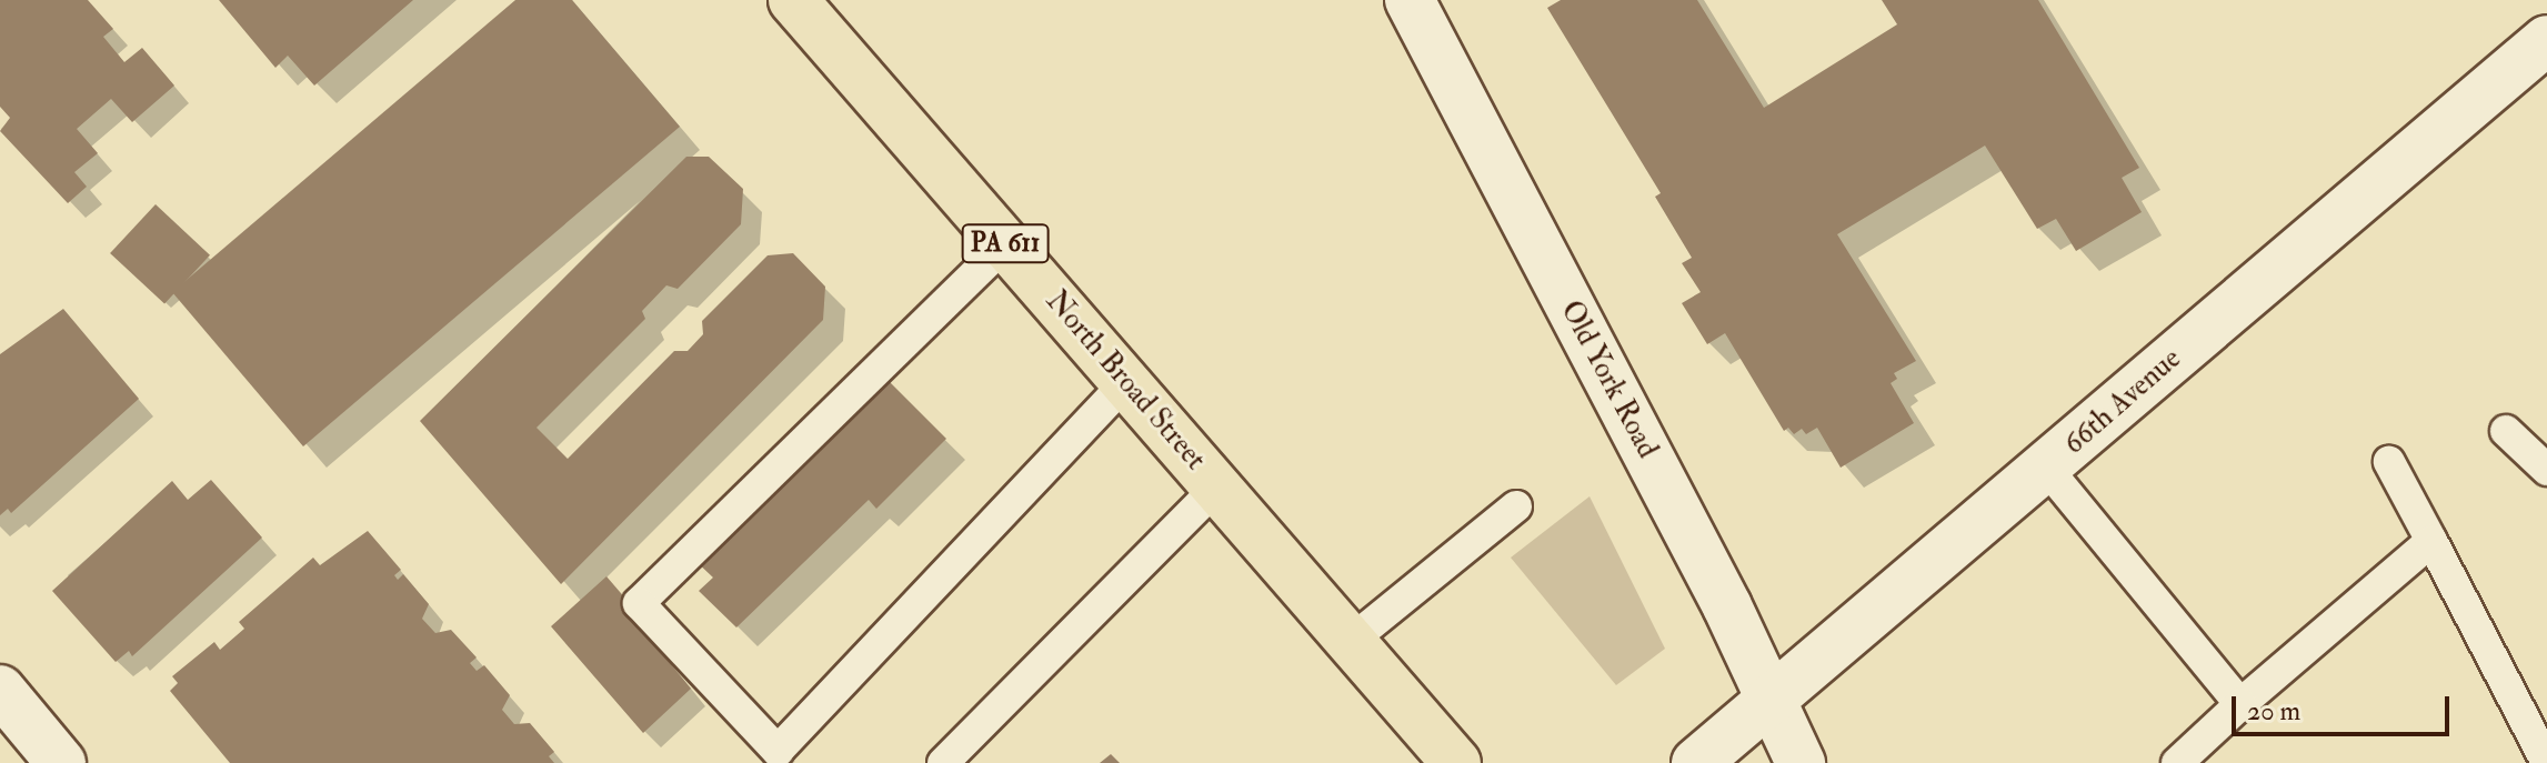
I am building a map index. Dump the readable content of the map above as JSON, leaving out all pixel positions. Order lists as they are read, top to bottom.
{
  "streets": {
    "main road": ["PA 611", "North Broad Street"],
    "street": ["Old York Road", "66th Avenue"]
  },
  "crossings": [
    ["Old York Road", "66th Avenue"]
  ],
  "scale_bar": "20 m"
}
